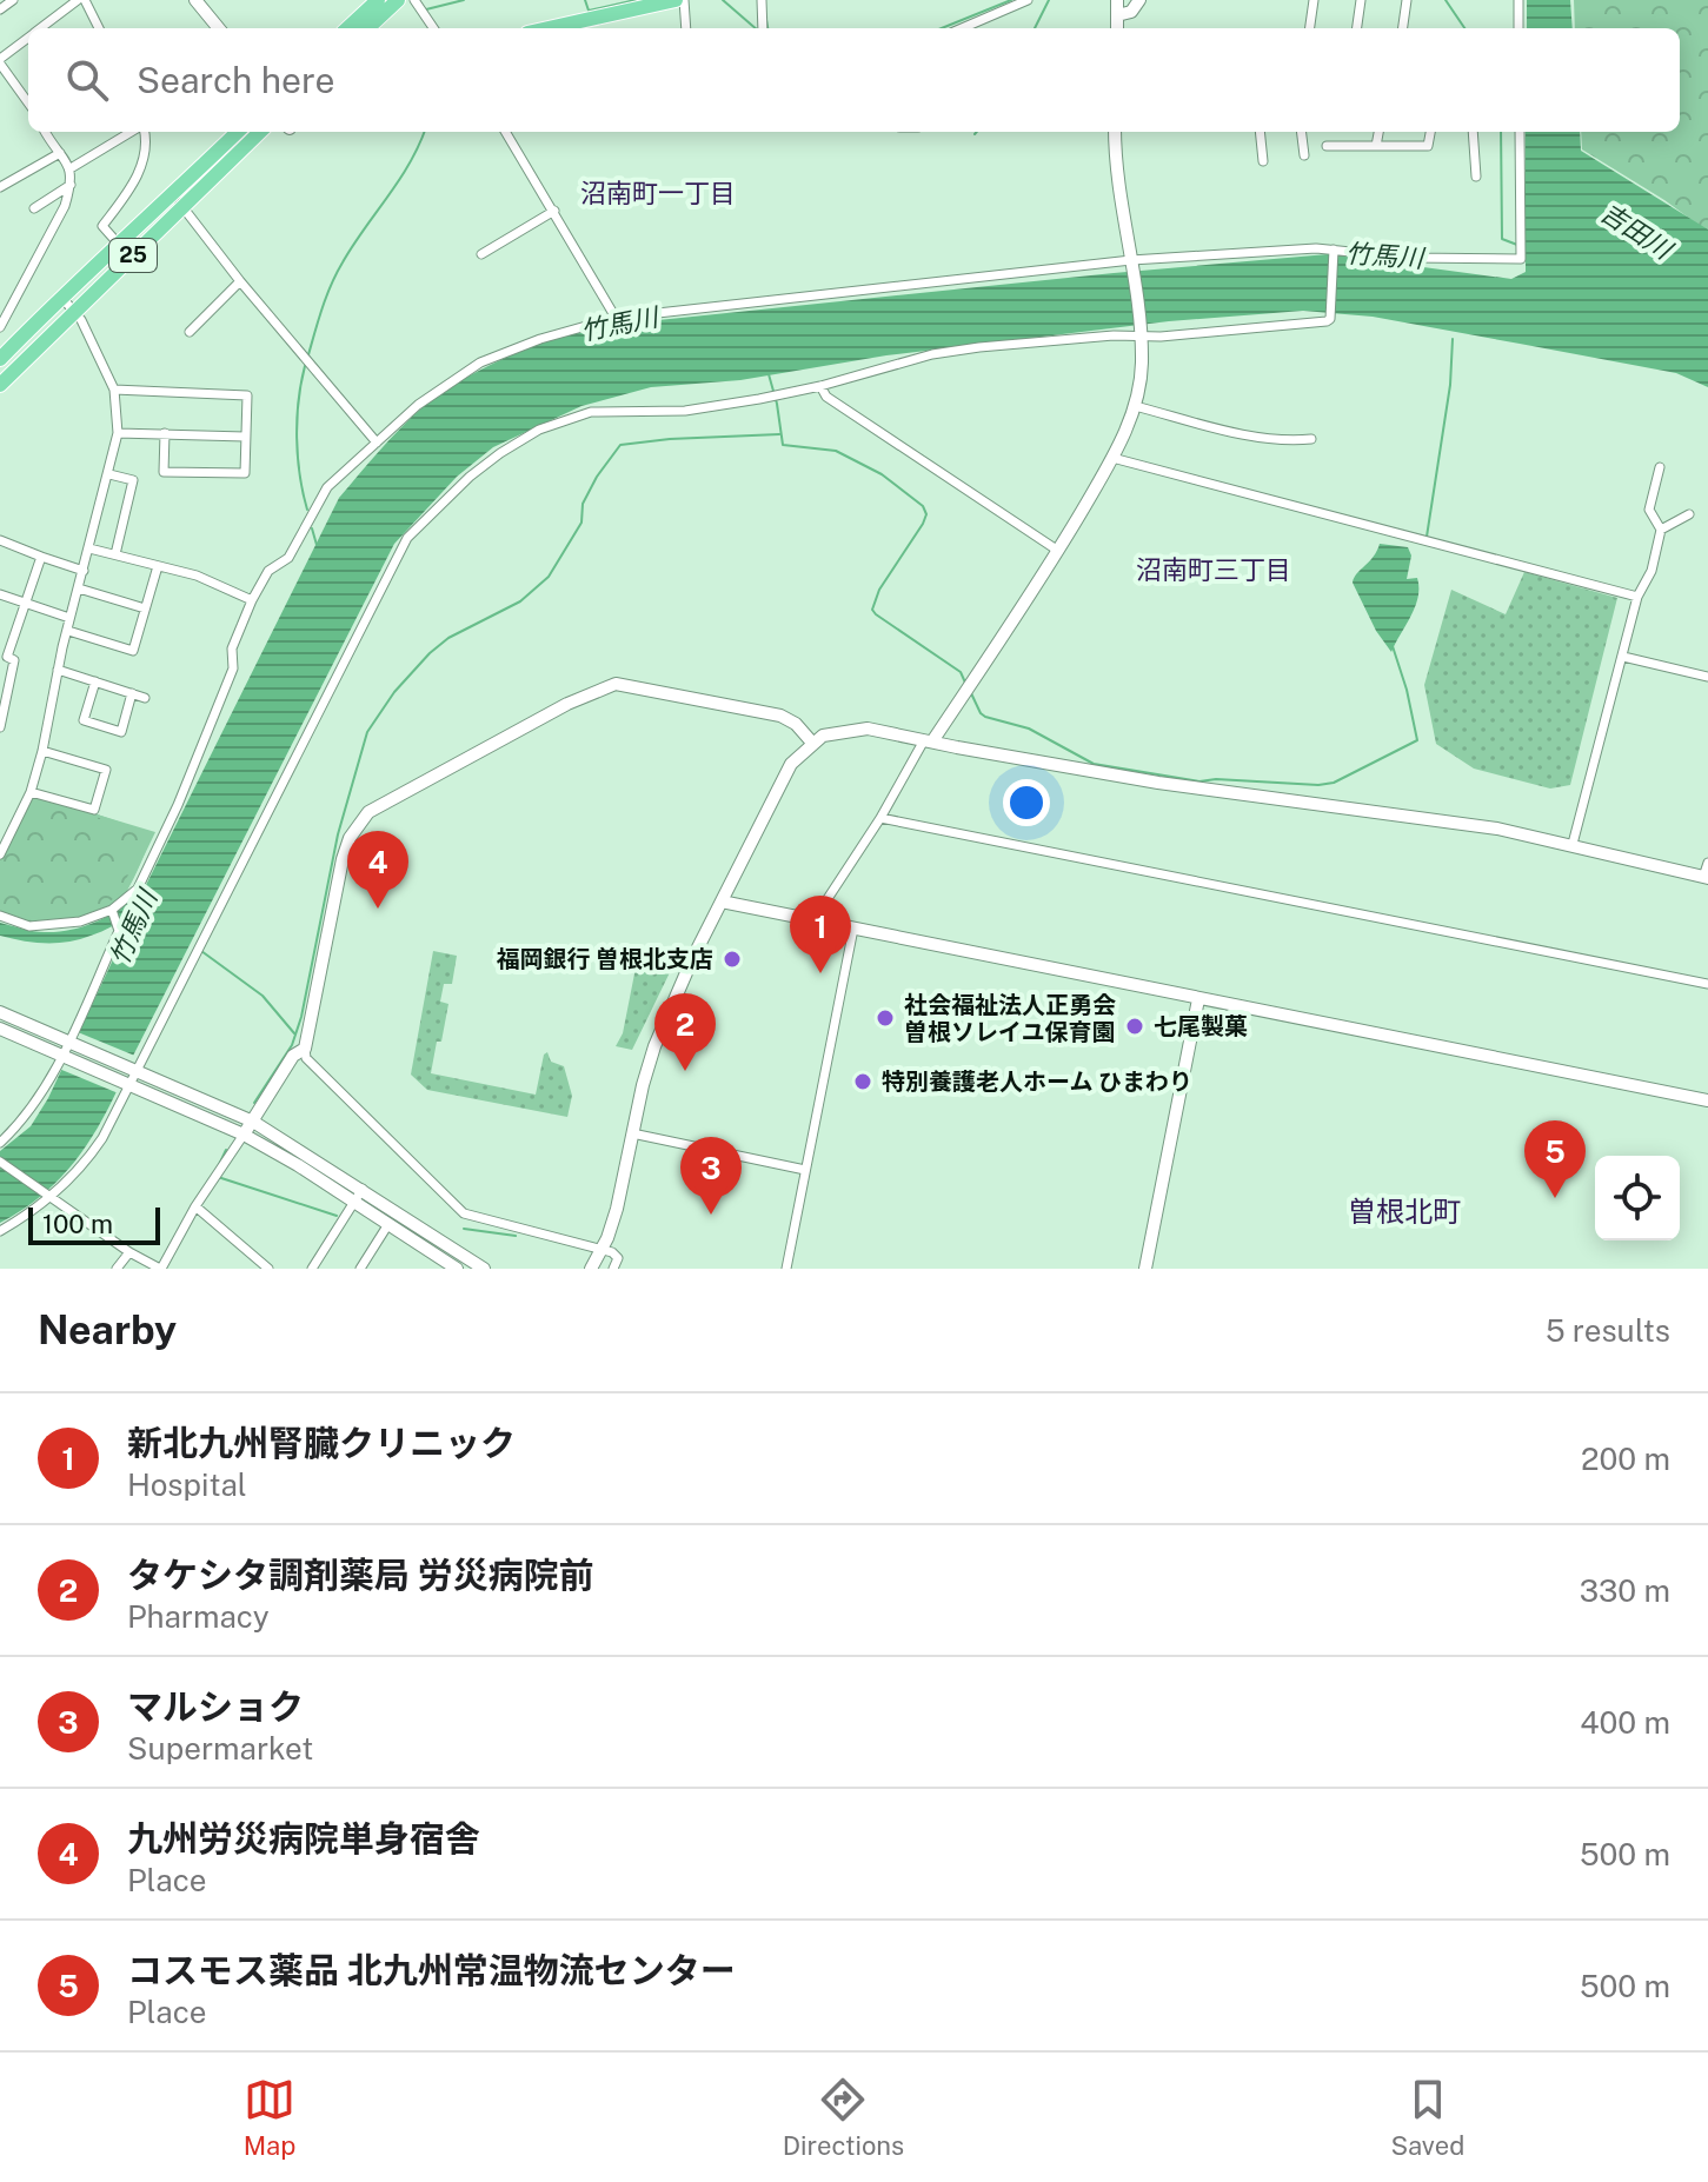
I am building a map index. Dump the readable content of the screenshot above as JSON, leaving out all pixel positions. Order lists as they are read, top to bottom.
{
  "streets": {
    "main road": ["25"]
  },
  "districts": ["沼南町一丁目", "沼南町三丁目", "曽根北町"],
  "water": ["吉田川", "竹馬川"],
  "places": [
    "福岡銀行 曽根北支店",
    "社会福祉法人正勇会 曽根ソレイユ保育園",
    "七尾製菓",
    "特別養護老人ホーム ひまわり"
  ],
  "scale_bar": "100 m",
  "page": {
    "search": "Search here",
    "pins": [
      "4",
      "1",
      "2",
      "5",
      "3"
    ],
    "scale": "100 m",
    "heading": ["Nearby", "5 results"],
    "list": [
      {
        "mark": "1",
        "name": "新北九州腎臓クリニック",
        "note": "Hospital",
        "value": "200 m"
      },
      {
        "mark": "2",
        "name": "タケシタ調剤薬局 労災病院前",
        "note": "Pharmacy",
        "value": "330 m"
      },
      {
        "mark": "3",
        "name": "マルショク",
        "note": "Supermarket",
        "value": "400 m"
      },
      {
        "mark": "4",
        "name": "九州労災病院単身宿舎",
        "note": "Place",
        "value": "500 m"
      },
      {
        "mark": "5",
        "name": "コスモス薬品 北九州常温物流センター",
        "note": "Place",
        "value": "500 m"
      }
    ],
    "nav": ["Map", "Directions", "Saved"]
  }
}
